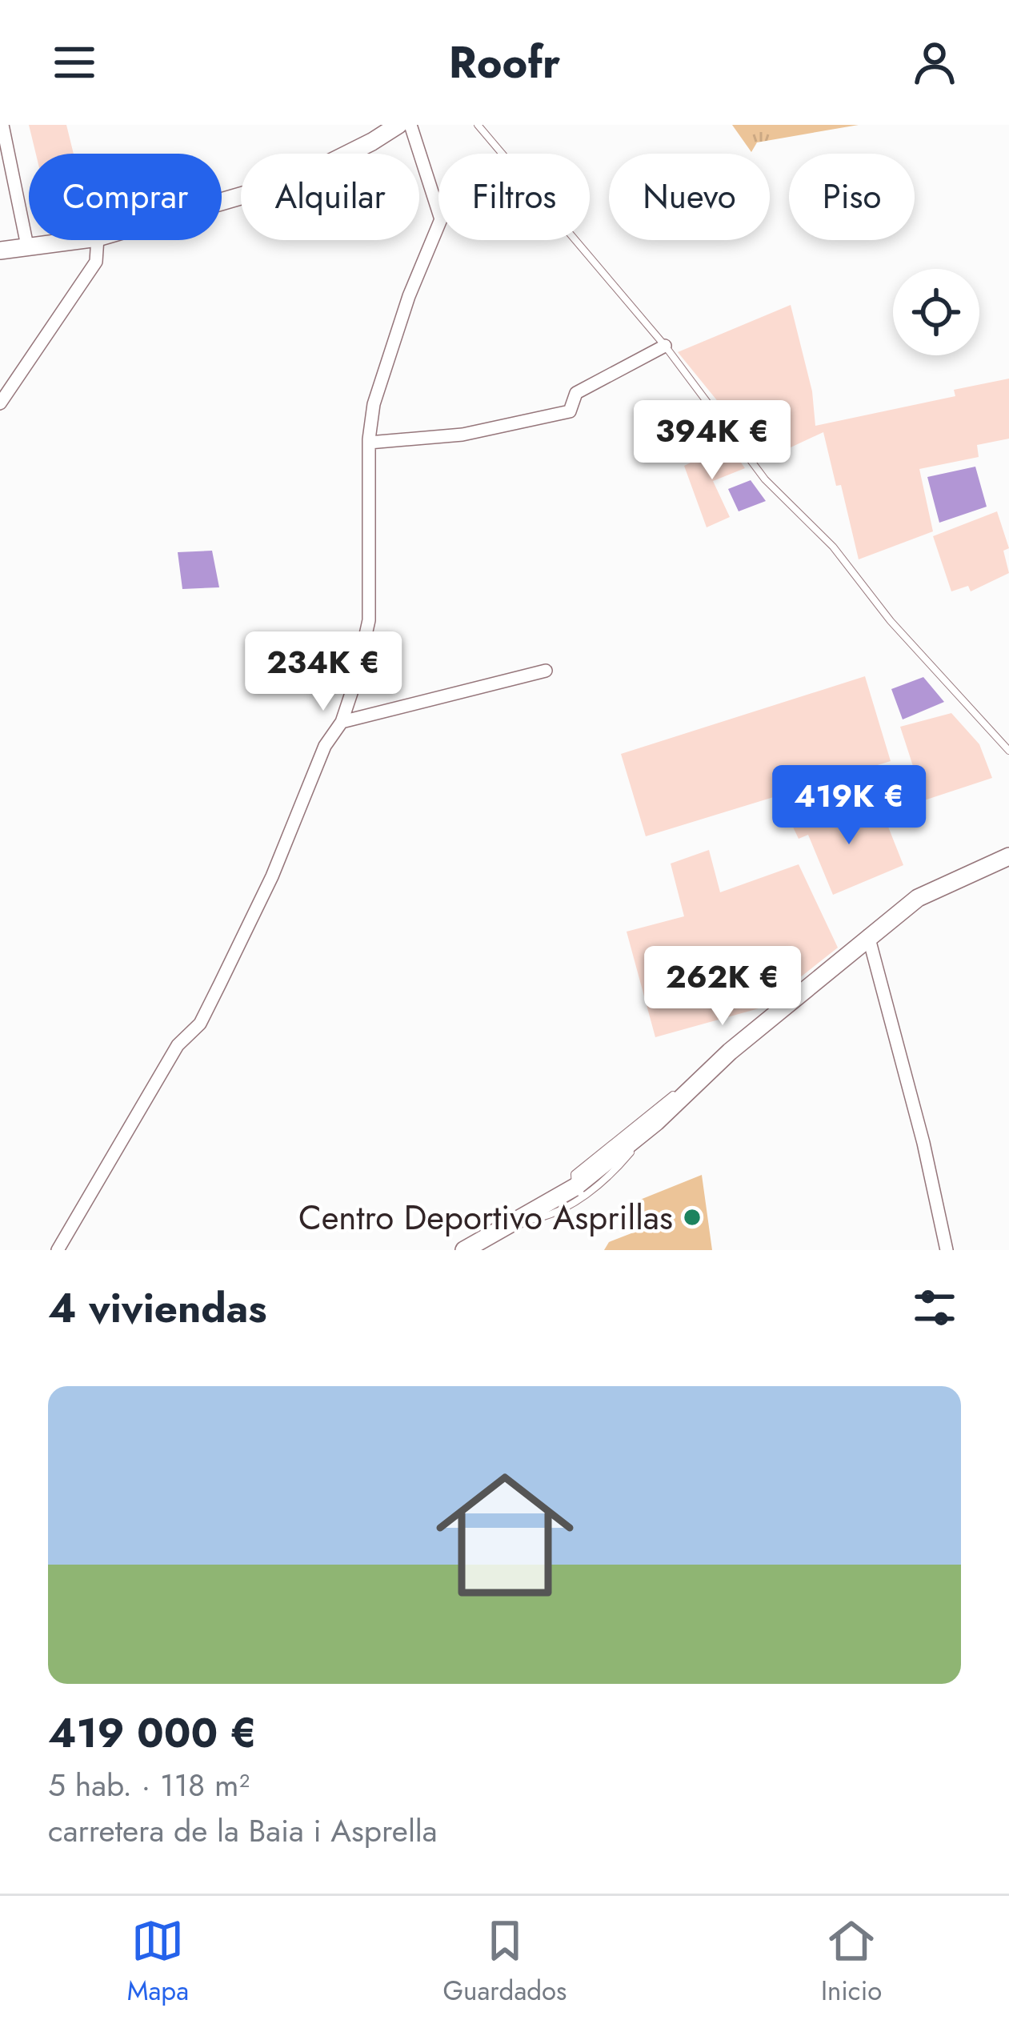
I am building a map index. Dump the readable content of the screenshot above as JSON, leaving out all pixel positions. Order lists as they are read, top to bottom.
{
  "places": ["Centro Deportivo Asprillas"],
  "page": {
    "header": "Roofr",
    "chip": [
      "Comprar",
      "Alquilar",
      "Filtros",
      "Nuevo",
      "Piso"
    ],
    "price": [
      "394K €",
      "234K €",
      "419K €",
      "262K €"
    ],
    "heading": "4 viviendas",
    "list": [
      {
        "name": "419 000 €",
        "note": "5 hab. · 118 m² · carretera de la Baia i Asprella"
      }
    ],
    "tabs": ["Mapa", "Guardados", "Inicio"]
  }
}
